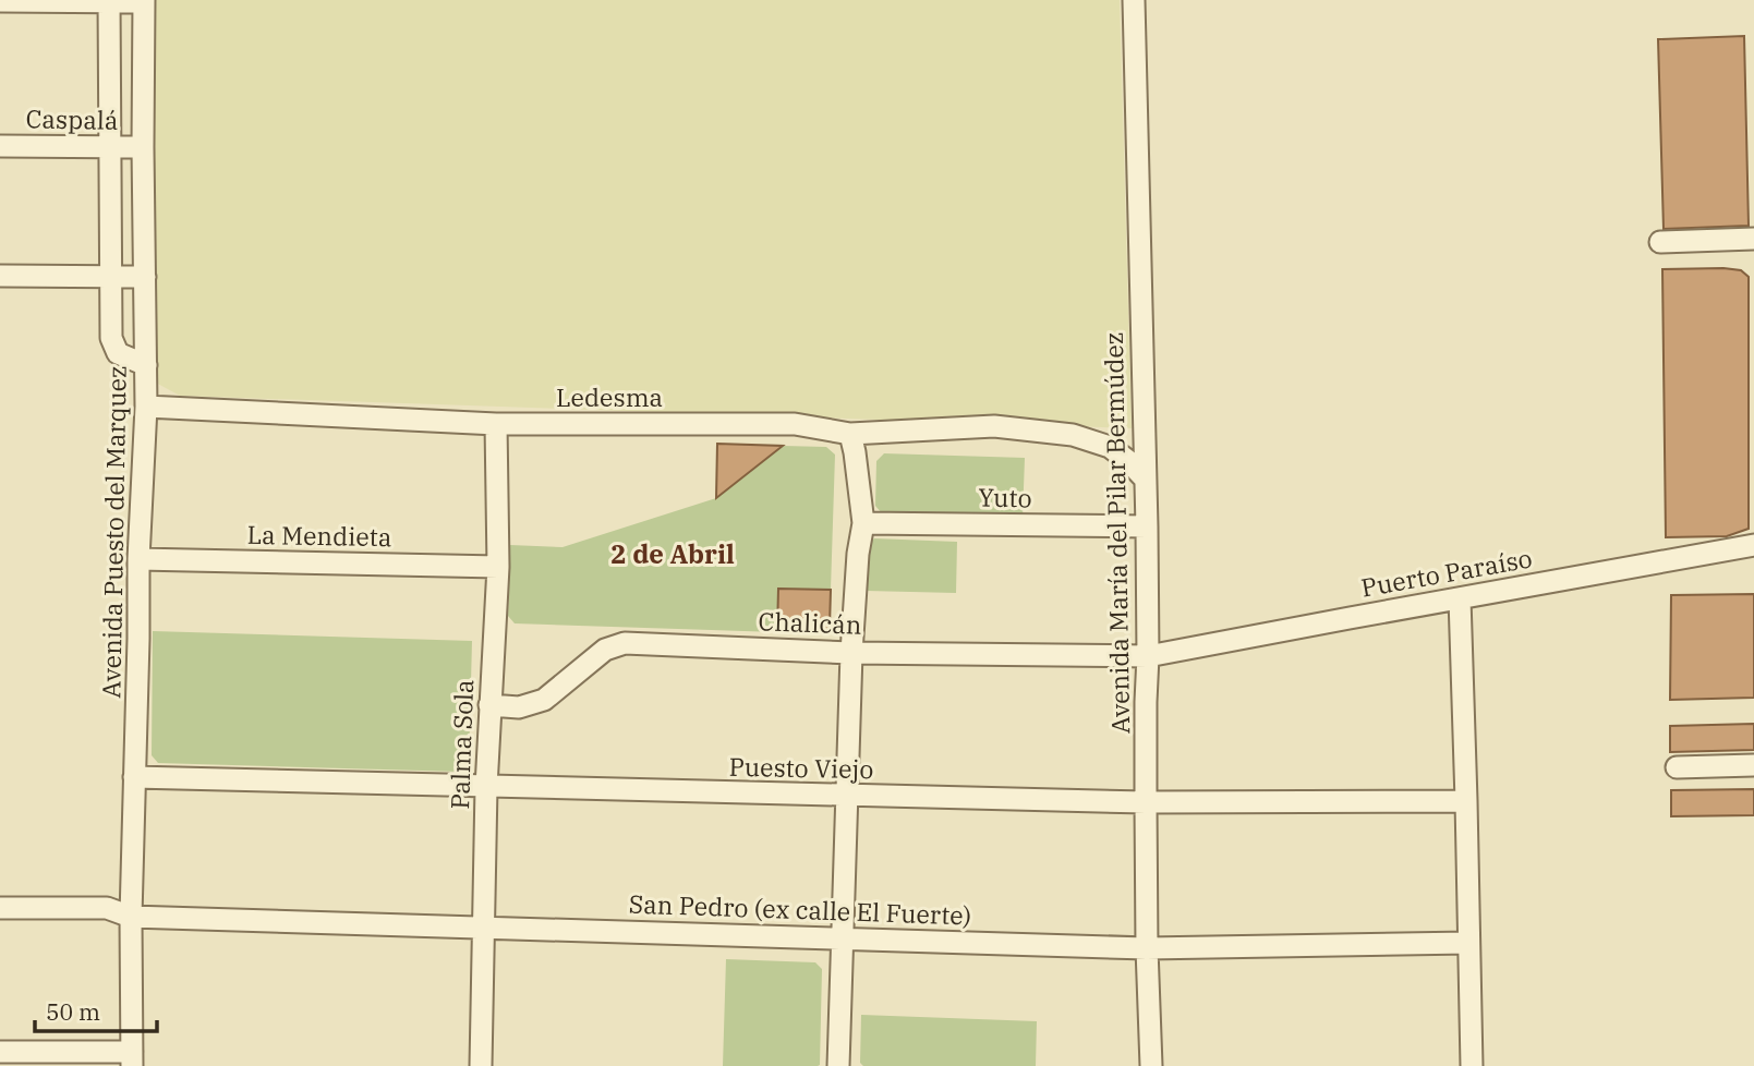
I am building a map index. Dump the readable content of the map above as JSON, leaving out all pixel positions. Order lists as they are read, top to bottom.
{
  "streets": {
    "street": [
      "Caspalá",
      "Ledesma",
      "Yuto",
      "Avenida Puesto del Marquez",
      "Avenida María del Pilar Bermúdez",
      "La Mendieta",
      "Puerto Paraíso",
      "Chalicán",
      "Palma Sola",
      "Puesto Viejo",
      "San Pedro (ex calle El Fuerte)"
    ]
  },
  "crossings": [
    ["Caspalá", "Avenida Puesto del Marquez"],
    ["Ledesma", "Avenida Puesto del Marquez"],
    ["Ledesma", "Avenida María del Pilar Bermúdez"],
    ["Ledesma", "Palma Sola"],
    ["Yuto", "Avenida María del Pilar Bermúdez"],
    ["Avenida Puesto del Marquez", "La Mendieta"],
    ["Avenida Puesto del Marquez", "Puesto Viejo"],
    ["Avenida Puesto del Marquez", "San Pedro (ex calle El Fuerte)"],
    ["Avenida María del Pilar Bermúdez", "Puerto Paraíso"],
    ["Avenida María del Pilar Bermúdez", "Chalicán"],
    ["Avenida María del Pilar Bermúdez", "Puesto Viejo"],
    ["Avenida María del Pilar Bermúdez", "San Pedro (ex calle El Fuerte)"],
    ["La Mendieta", "Palma Sola"],
    ["Puerto Paraíso", "Chalicán"],
    ["Chalicán", "Palma Sola"],
    ["Palma Sola", "Puesto Viejo"],
    ["Palma Sola", "San Pedro (ex calle El Fuerte)"]
  ],
  "districts": ["2 de Abril"],
  "scale_bar": "50 m"
}
